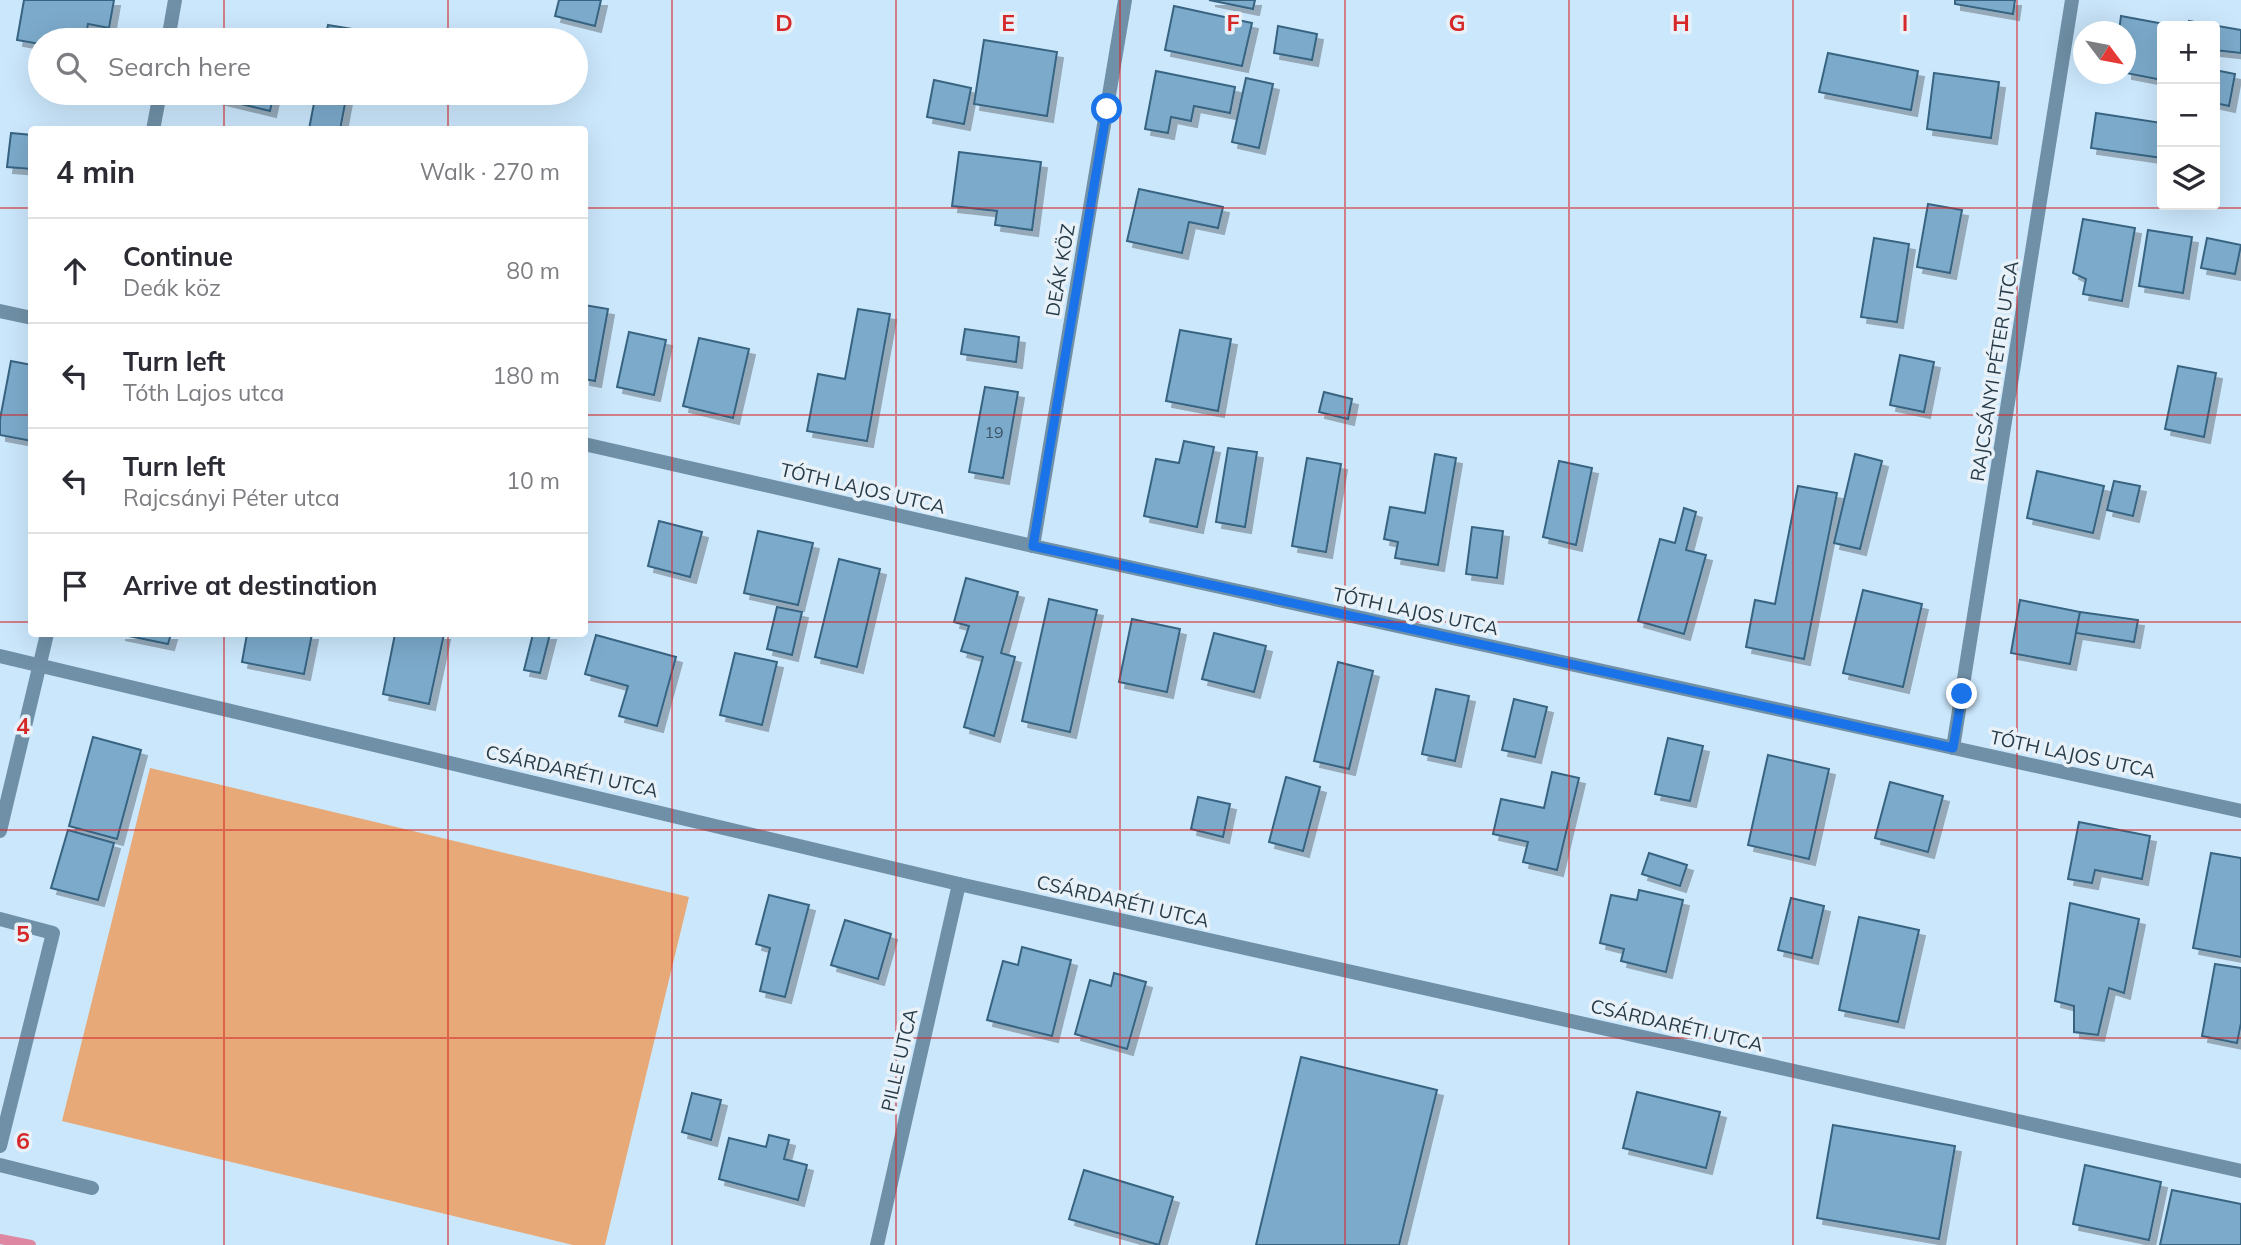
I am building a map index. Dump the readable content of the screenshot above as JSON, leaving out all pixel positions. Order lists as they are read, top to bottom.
{
  "streets": {
    "street": [
      "DEÁK KÖZ",
      "RAJCSÁNYI PÉTER UTCA",
      "TÓTH LAJOS UTCA",
      "CSÁRDARÉTI UTCA",
      "PILLE UTCA"
    ]
  },
  "crossings": [
    ["DEÁK KÖZ", "TÓTH LAJOS UTCA"],
    ["RAJCSÁNYI PÉTER UTCA", "TÓTH LAJOS UTCA"],
    ["CSÁRDARÉTI UTCA", "PILLE UTCA"]
  ],
  "house_numbers": ["19"],
  "north": "bottom right",
  "page": {
    "map_buttons": ["+", "−"],
    "search": "Search here",
    "heading": ["4 min", "Walk · 270 m"],
    "list": [
      ["Continue", "Deák köz", "80 m"],
      ["Turn left", "Tóth Lajos utca", "180 m"],
      ["Turn left", "Rajcsányi Péter utca", "10 m"],
      "Arrive at destination"
    ]
  },
  "grid": {
    "columns": [
      "D",
      "E",
      "F",
      "G",
      "H",
      "I"
    ],
    "rows": ["4", "5", "6"]
  }
}
